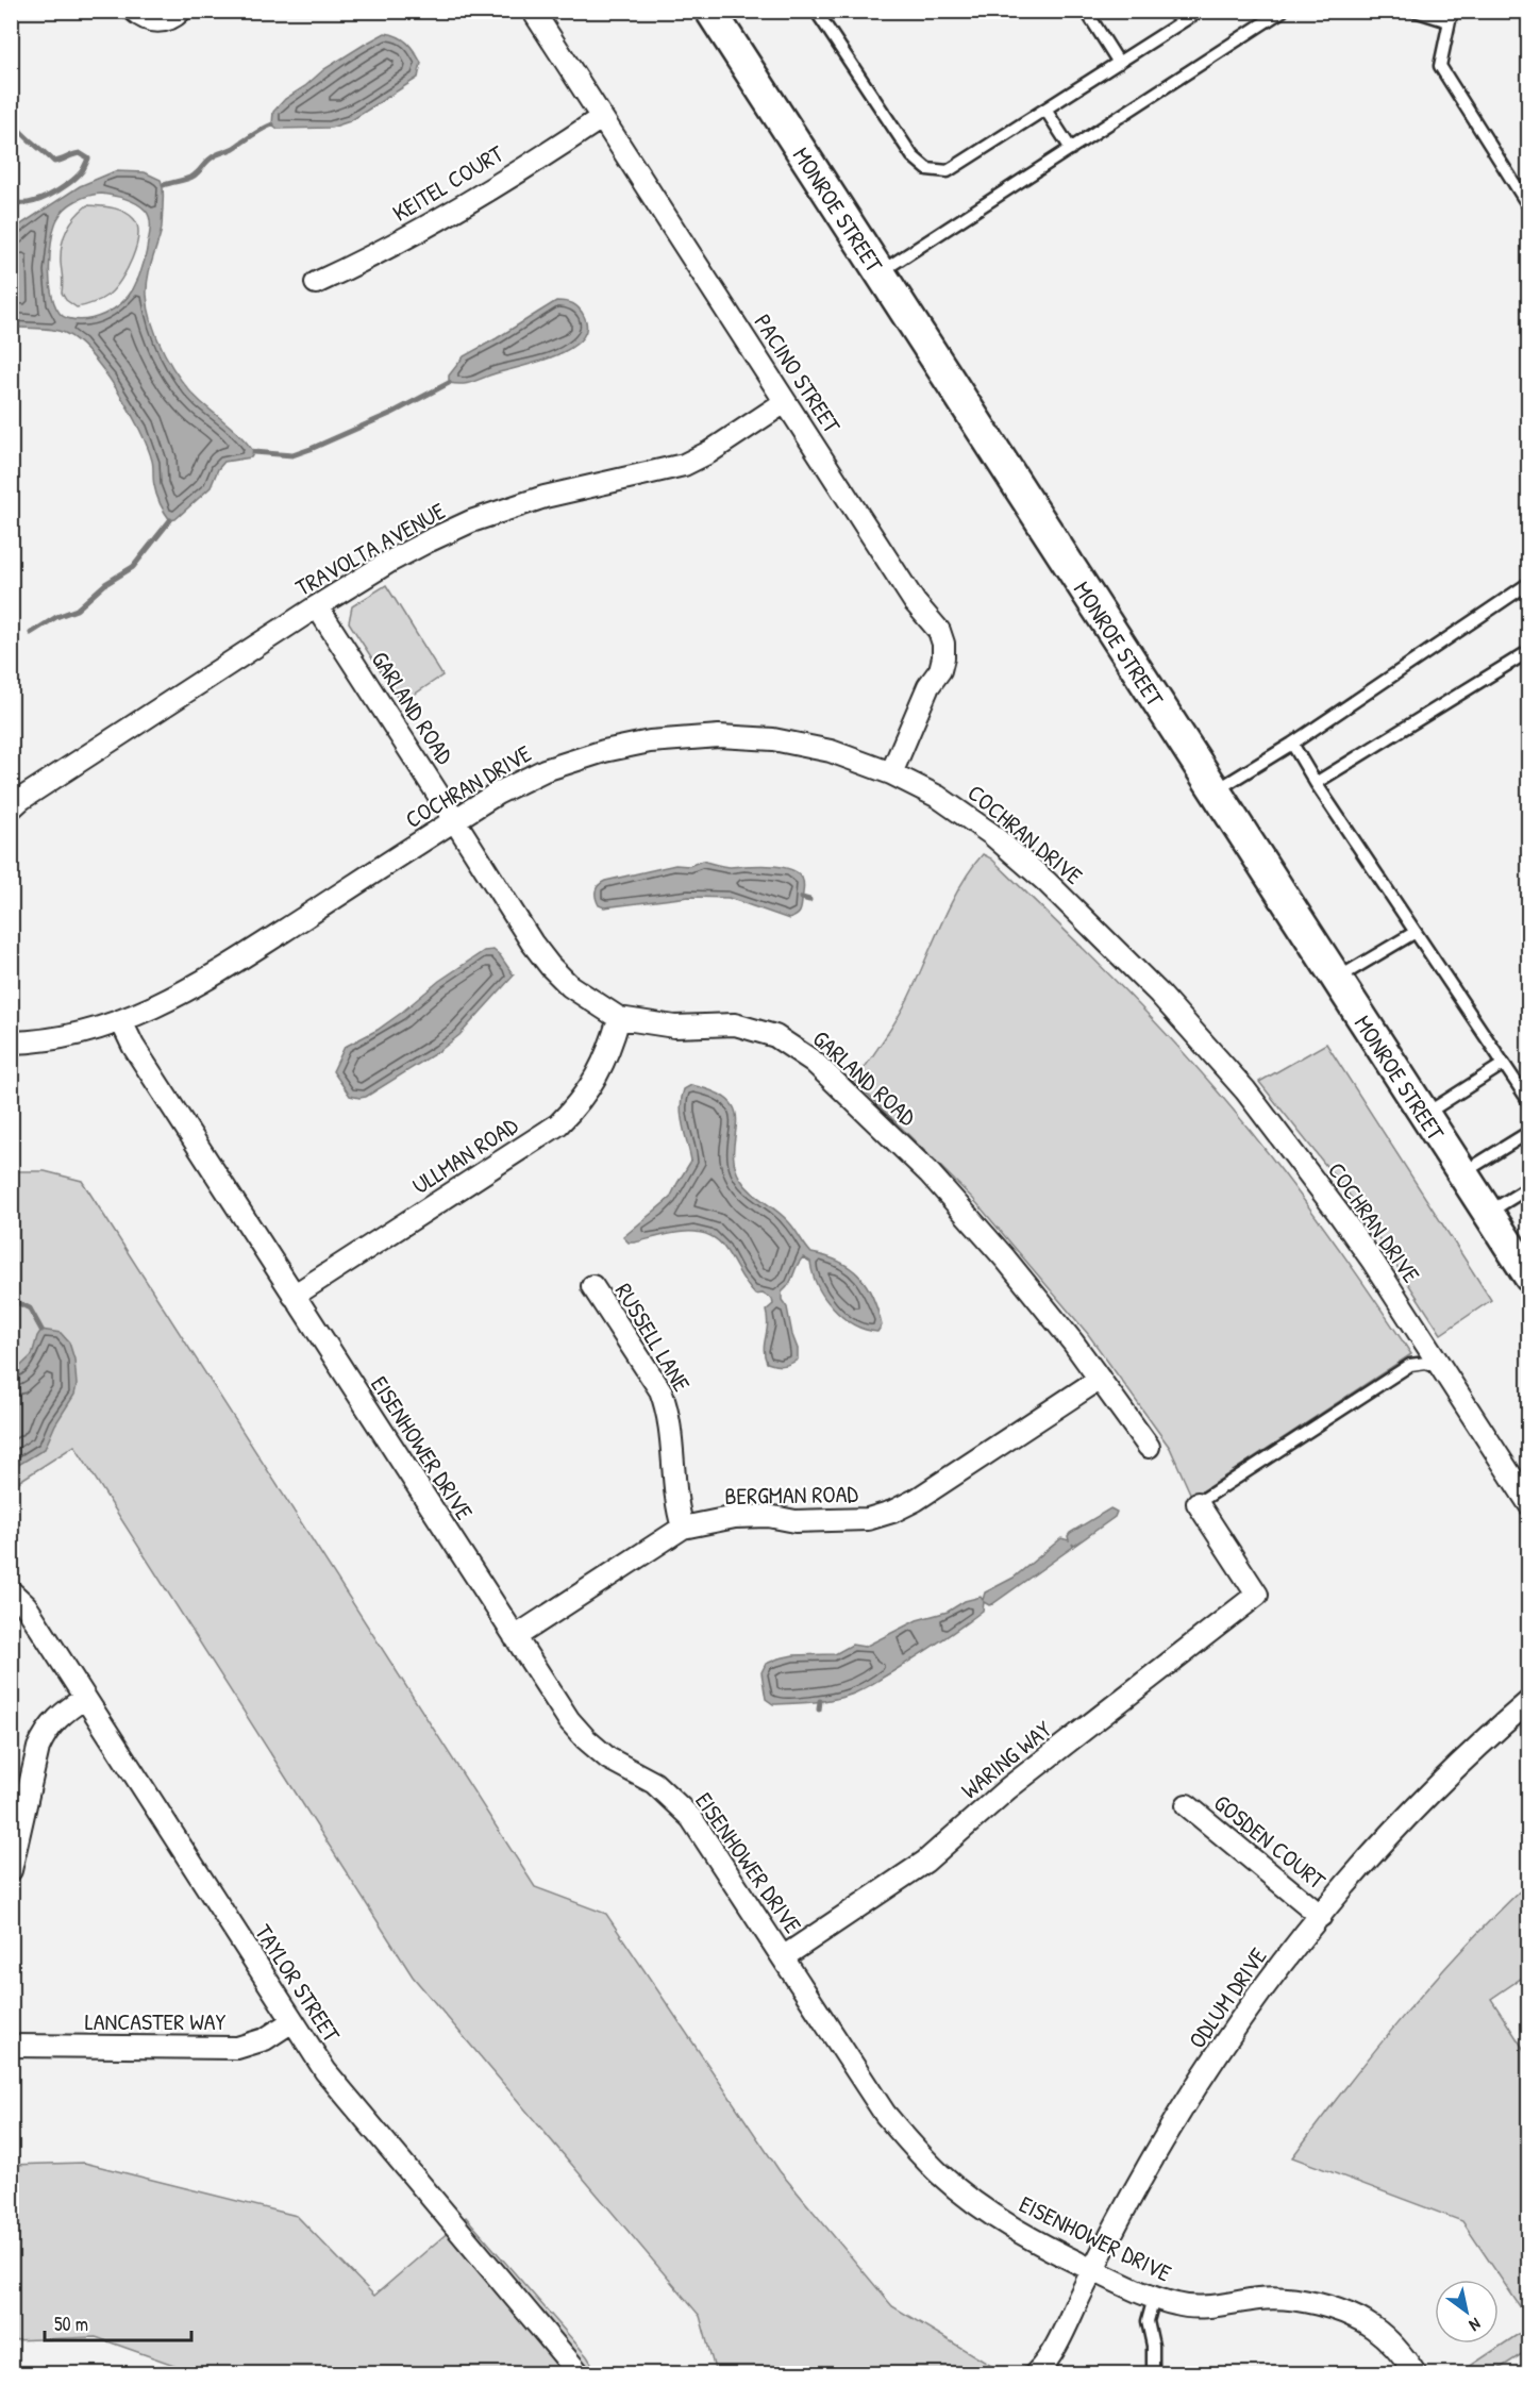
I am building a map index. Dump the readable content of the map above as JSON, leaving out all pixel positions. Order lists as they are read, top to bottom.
{
  "streets": {
    "main road": ["MONROE STREET"],
    "street": [
      "KEITEL COURT",
      "PACINO STREET",
      "TRAVOLTA AVENUE",
      "GARLAND ROAD",
      "COCHRAN DRIVE",
      "ULLMAN ROAD",
      "RUSSELL LANE",
      "EISENHOWER DRIVE",
      "BERGMAN ROAD",
      "WARING WAY",
      "GOSDEN COURT",
      "TAYLOR STREET",
      "ODLUM DRIVE",
      "LANCASTER WAY"
    ]
  },
  "crossings": [
    ["KEITEL COURT", "PACINO STREET"],
    ["PACINO STREET", "TRAVOLTA AVENUE"],
    ["PACINO STREET", "COCHRAN DRIVE"],
    ["TRAVOLTA AVENUE", "GARLAND ROAD"],
    ["GARLAND ROAD", "COCHRAN DRIVE"],
    ["GARLAND ROAD", "ULLMAN ROAD"],
    ["GARLAND ROAD", "BERGMAN ROAD"],
    ["COCHRAN DRIVE", "EISENHOWER DRIVE"],
    ["ULLMAN ROAD", "EISENHOWER DRIVE"],
    ["RUSSELL LANE", "BERGMAN ROAD"],
    ["EISENHOWER DRIVE", "BERGMAN ROAD"],
    ["EISENHOWER DRIVE", "WARING WAY"],
    ["EISENHOWER DRIVE", "ODLUM DRIVE"],
    ["GOSDEN COURT", "ODLUM DRIVE"],
    ["TAYLOR STREET", "LANCASTER WAY"]
  ],
  "scale_bar": "50 m",
  "north": "bottom right"
}
